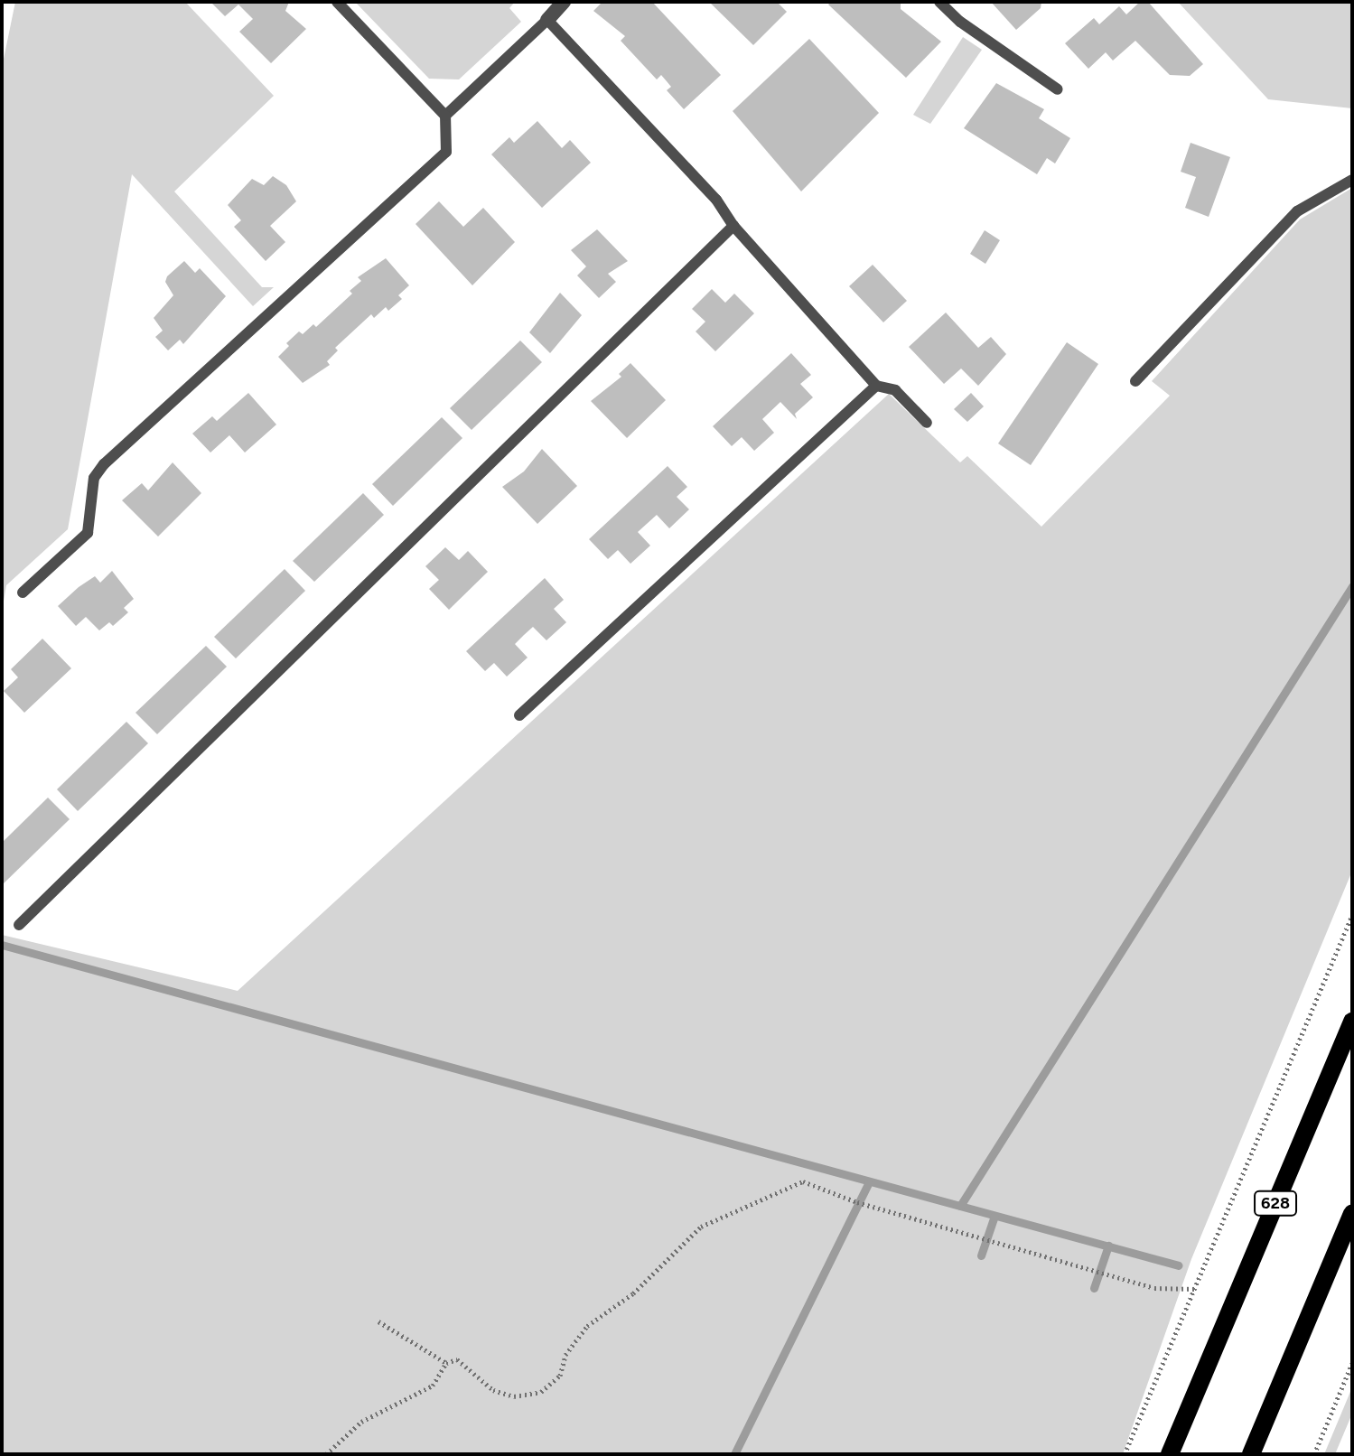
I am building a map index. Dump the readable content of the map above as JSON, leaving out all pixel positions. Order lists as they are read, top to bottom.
{
  "streets": {
    "main road": ["628"]
  }
}
